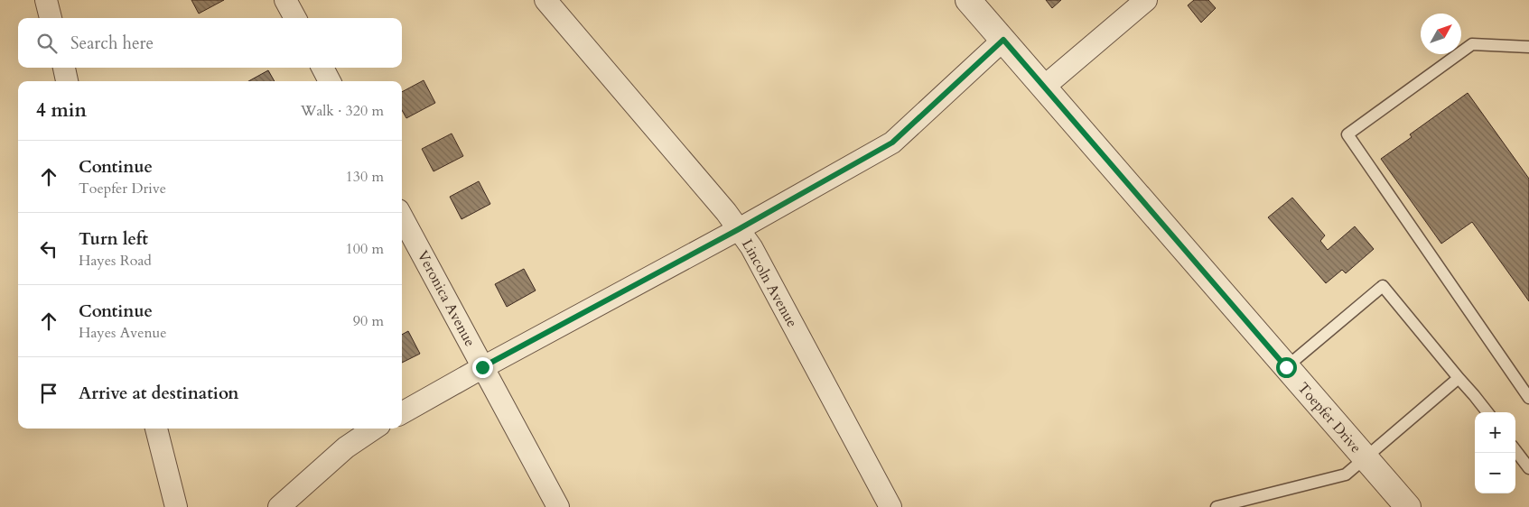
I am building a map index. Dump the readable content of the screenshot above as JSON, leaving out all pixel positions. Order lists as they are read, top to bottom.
{
  "streets": {
    "street": ["Lincoln Avenue", "Veronica Avenue", "Toepfer Drive"]
  },
  "north": "top right",
  "page": {
    "search": "Search here",
    "heading": ["4 min", "Walk · 320 m"],
    "list": [
      ["Continue", "Toepfer Drive", "130 m"],
      ["Turn left", "Hayes Road", "100 m"],
      ["Continue", "Hayes Avenue", "90 m"],
      "Arrive at destination"
    ],
    "map_buttons": ["+", "−"]
  }
}
